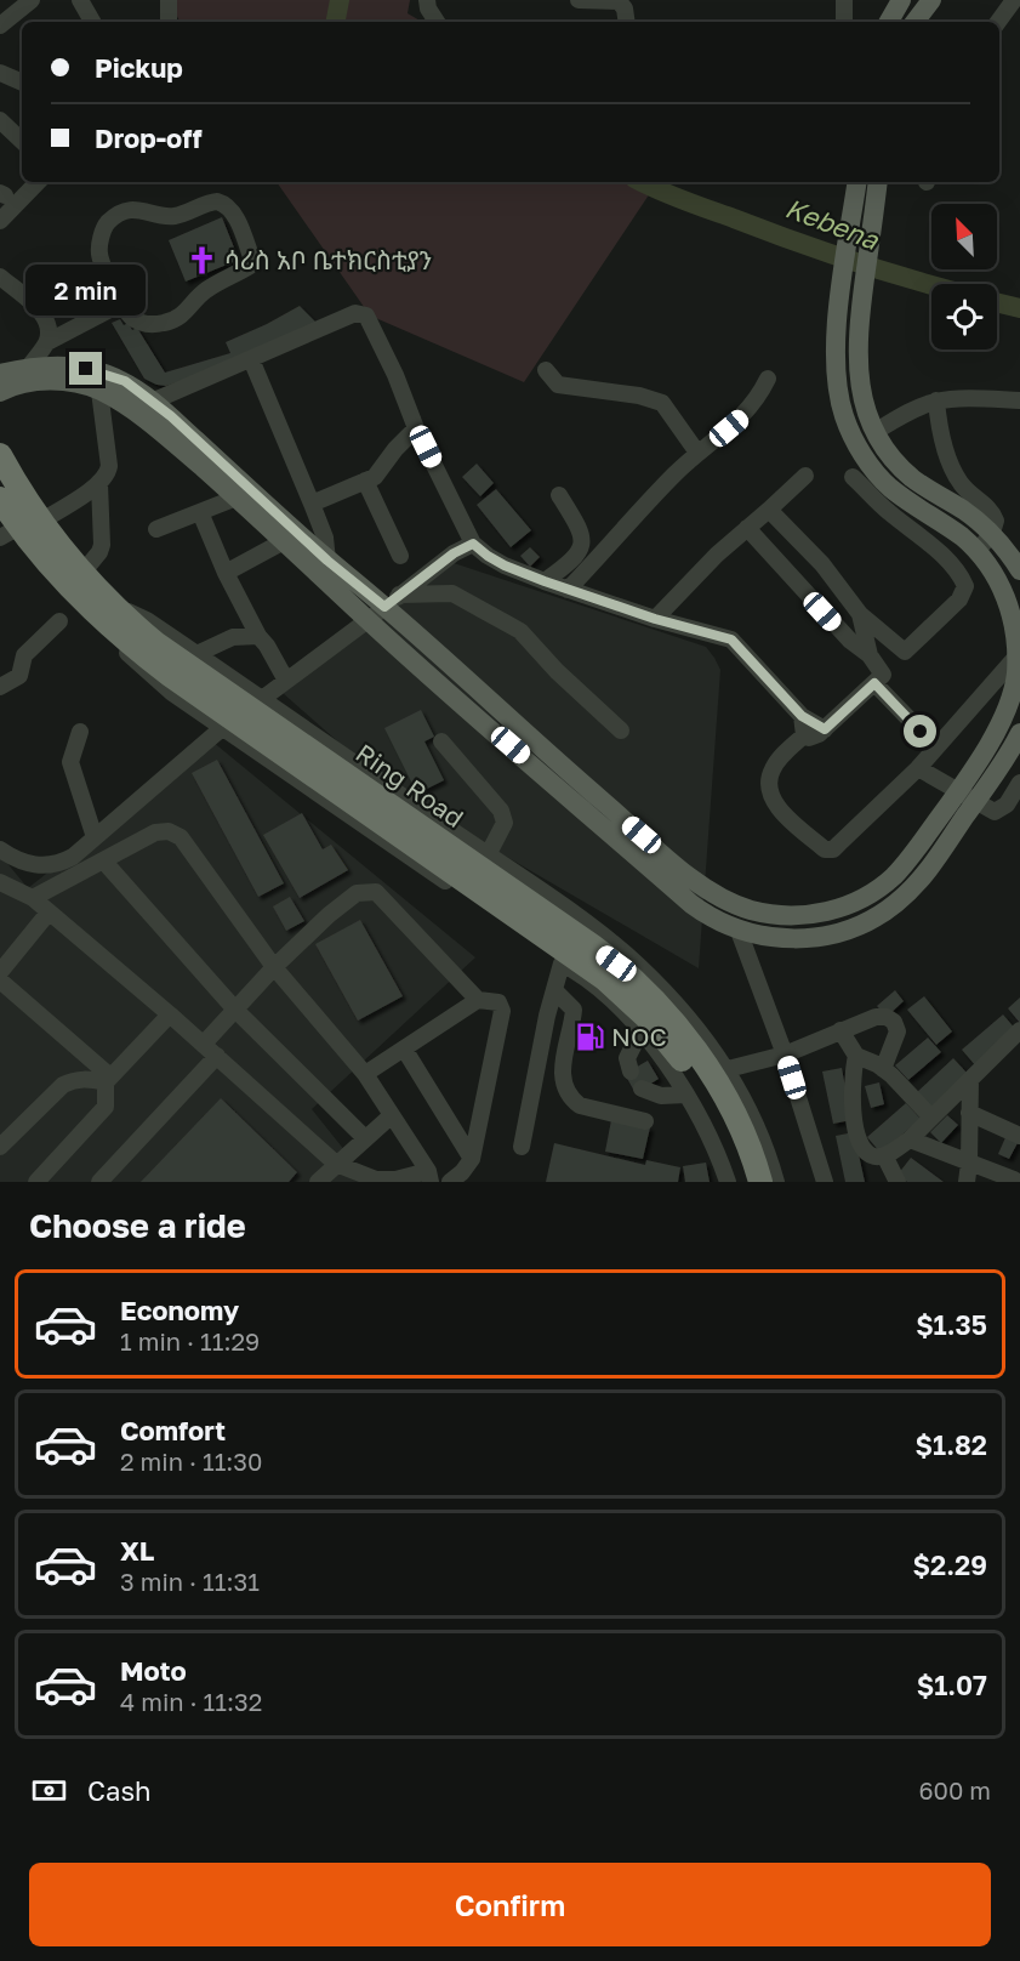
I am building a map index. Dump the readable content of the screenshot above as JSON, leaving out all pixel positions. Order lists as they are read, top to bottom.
{
  "streets": {
    "highway": ["Ring Road"]
  },
  "water": ["Kebena"],
  "places": {
    "church": ["ሳሪስ አቦ ቤተክርስቲያን"],
    "fuel station": ["NOC"]
  },
  "north": "top left",
  "page": {
    "banner": ["Pickup", "Drop-off"],
    "bubble": "2 min",
    "heading": "Choose a ride",
    "list": [
      {
        "name": "Economy",
        "note": "1 min · 11:29",
        "value": "$1.35"
      },
      {
        "name": "Comfort",
        "note": "2 min · 11:30",
        "value": "$1.82"
      },
      {
        "name": "XL",
        "note": "3 min · 11:31",
        "value": "$2.29"
      },
      {
        "name": "Moto",
        "note": "4 min · 11:32",
        "value": "$1.07"
      }
    ],
    "pay": ["Cash", "600 m"],
    "buttons": "Confirm"
  }
}
